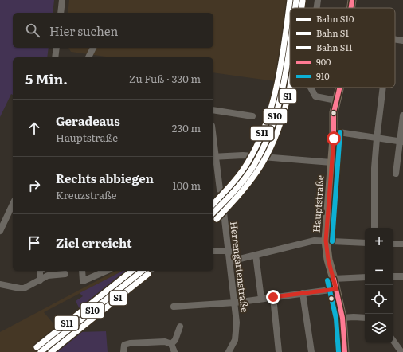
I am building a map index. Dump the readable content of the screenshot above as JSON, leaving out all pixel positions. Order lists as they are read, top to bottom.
{
  "streets": {
    "main road": ["Hauptstraße"],
    "street": ["Herrengartenstraße"]
  },
  "lines": [
    "rail line S10",
    "rail line S11",
    "transit line 900",
    "rail line S1",
    "transit line 910"
  ],
  "legend": [
    "Bahn S10",
    "Bahn S1",
    "Bahn S11",
    "900",
    "910"
  ],
  "page": {
    "search": "Hier suchen",
    "heading": ["5 Min.", "Zu Fuß · 330 m"],
    "list": [
      ["Geradeaus", "Hauptstraße", "230 m"],
      ["Rechts abbiegen", "Kreuzstraße", "100 m"],
      "Ziel erreicht"
    ],
    "map_buttons": ["+", "−"]
  }
}
